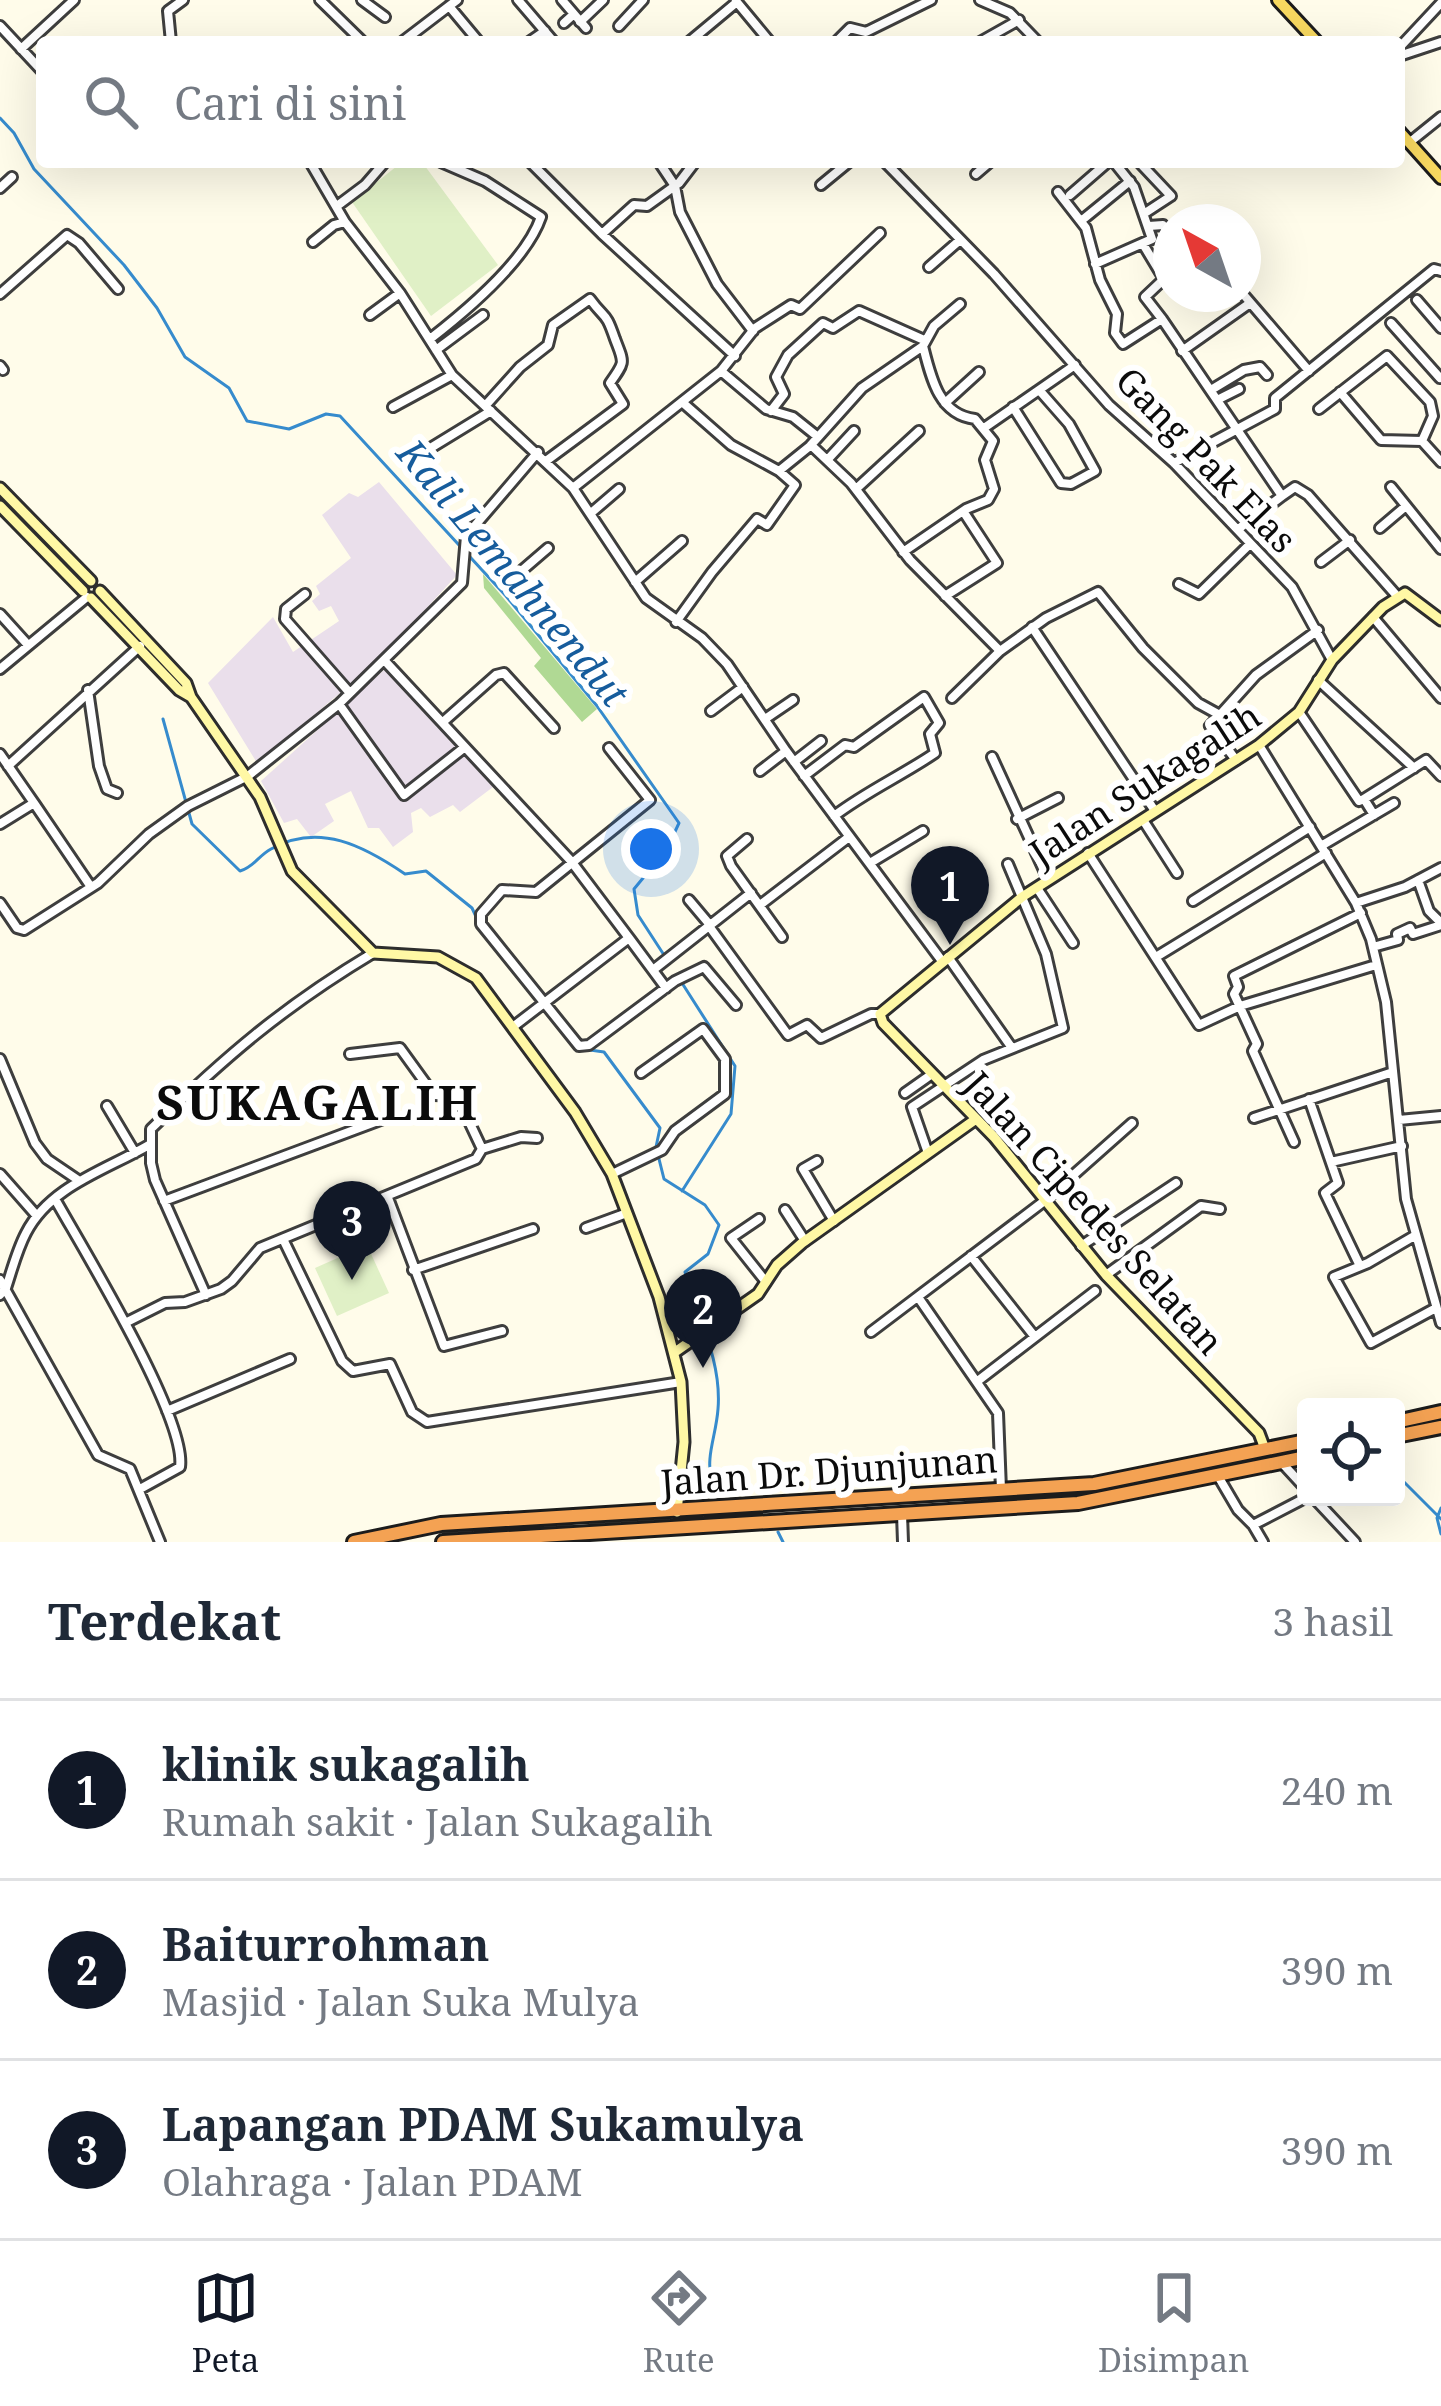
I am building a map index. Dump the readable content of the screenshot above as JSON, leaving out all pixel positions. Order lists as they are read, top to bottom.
{
  "streets": {
    "highway": ["Jalan Dr. Djunjunan"],
    "street": ["Gang Pak Elas", "Jalan Sukagalih", "Jalan Cipedes Selatan"]
  },
  "crossings": [
    ["Gang Pak Elas", "Jalan Sukagalih"],
    ["Jalan Sukagalih", "Jalan Cipedes Selatan"],
    ["Jalan Cipedes Selatan", "Jalan Dr. Djunjunan"]
  ],
  "districts": ["SUKAGALIH"],
  "water": ["Kali Lemahnendut"],
  "north": "top left",
  "page": {
    "search": "Cari di sini",
    "pins": ["1", "3", "2"],
    "heading": ["Terdekat", "3 hasil"],
    "list": [
      {
        "mark": "1",
        "name": "klinik sukagalih",
        "note": "Rumah sakit · Jalan Sukagalih",
        "value": "240 m"
      },
      {
        "mark": "2",
        "name": "Baiturrohman",
        "note": "Masjid · Jalan Suka Mulya",
        "value": "390 m"
      },
      {
        "mark": "3",
        "name": "Lapangan PDAM Sukamulya",
        "note": "Olahraga · Jalan PDAM",
        "value": "390 m"
      }
    ],
    "nav": ["Peta", "Rute", "Disimpan"]
  }
}
